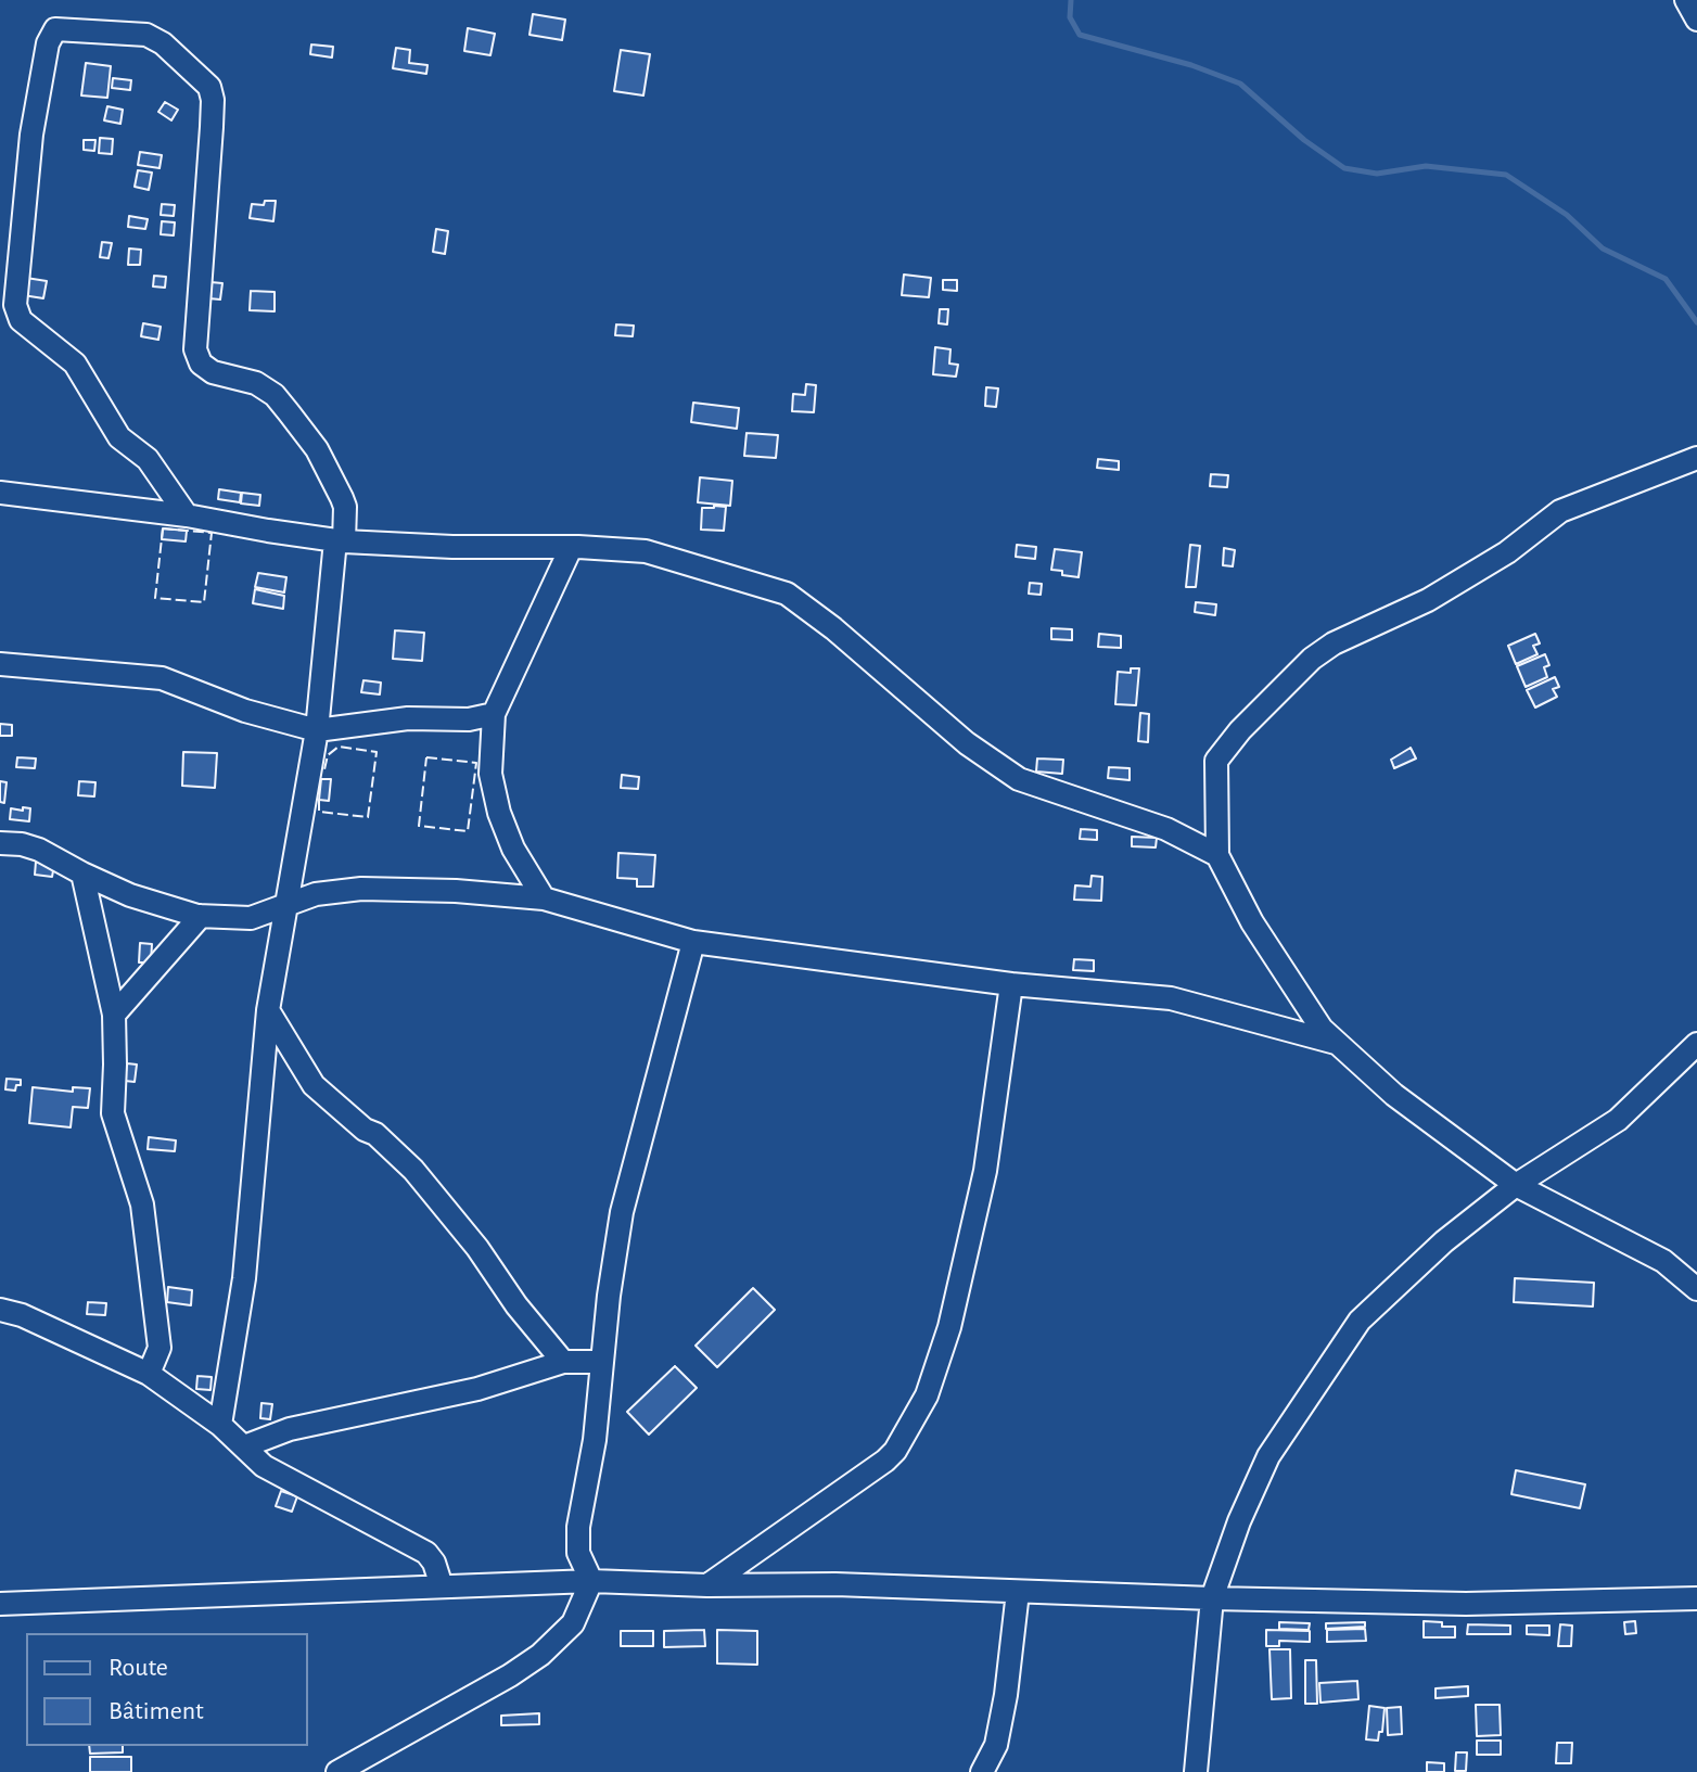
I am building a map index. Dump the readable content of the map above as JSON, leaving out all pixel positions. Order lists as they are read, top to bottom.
{
  "legend": ["Route", "Bâtiment"]
}
